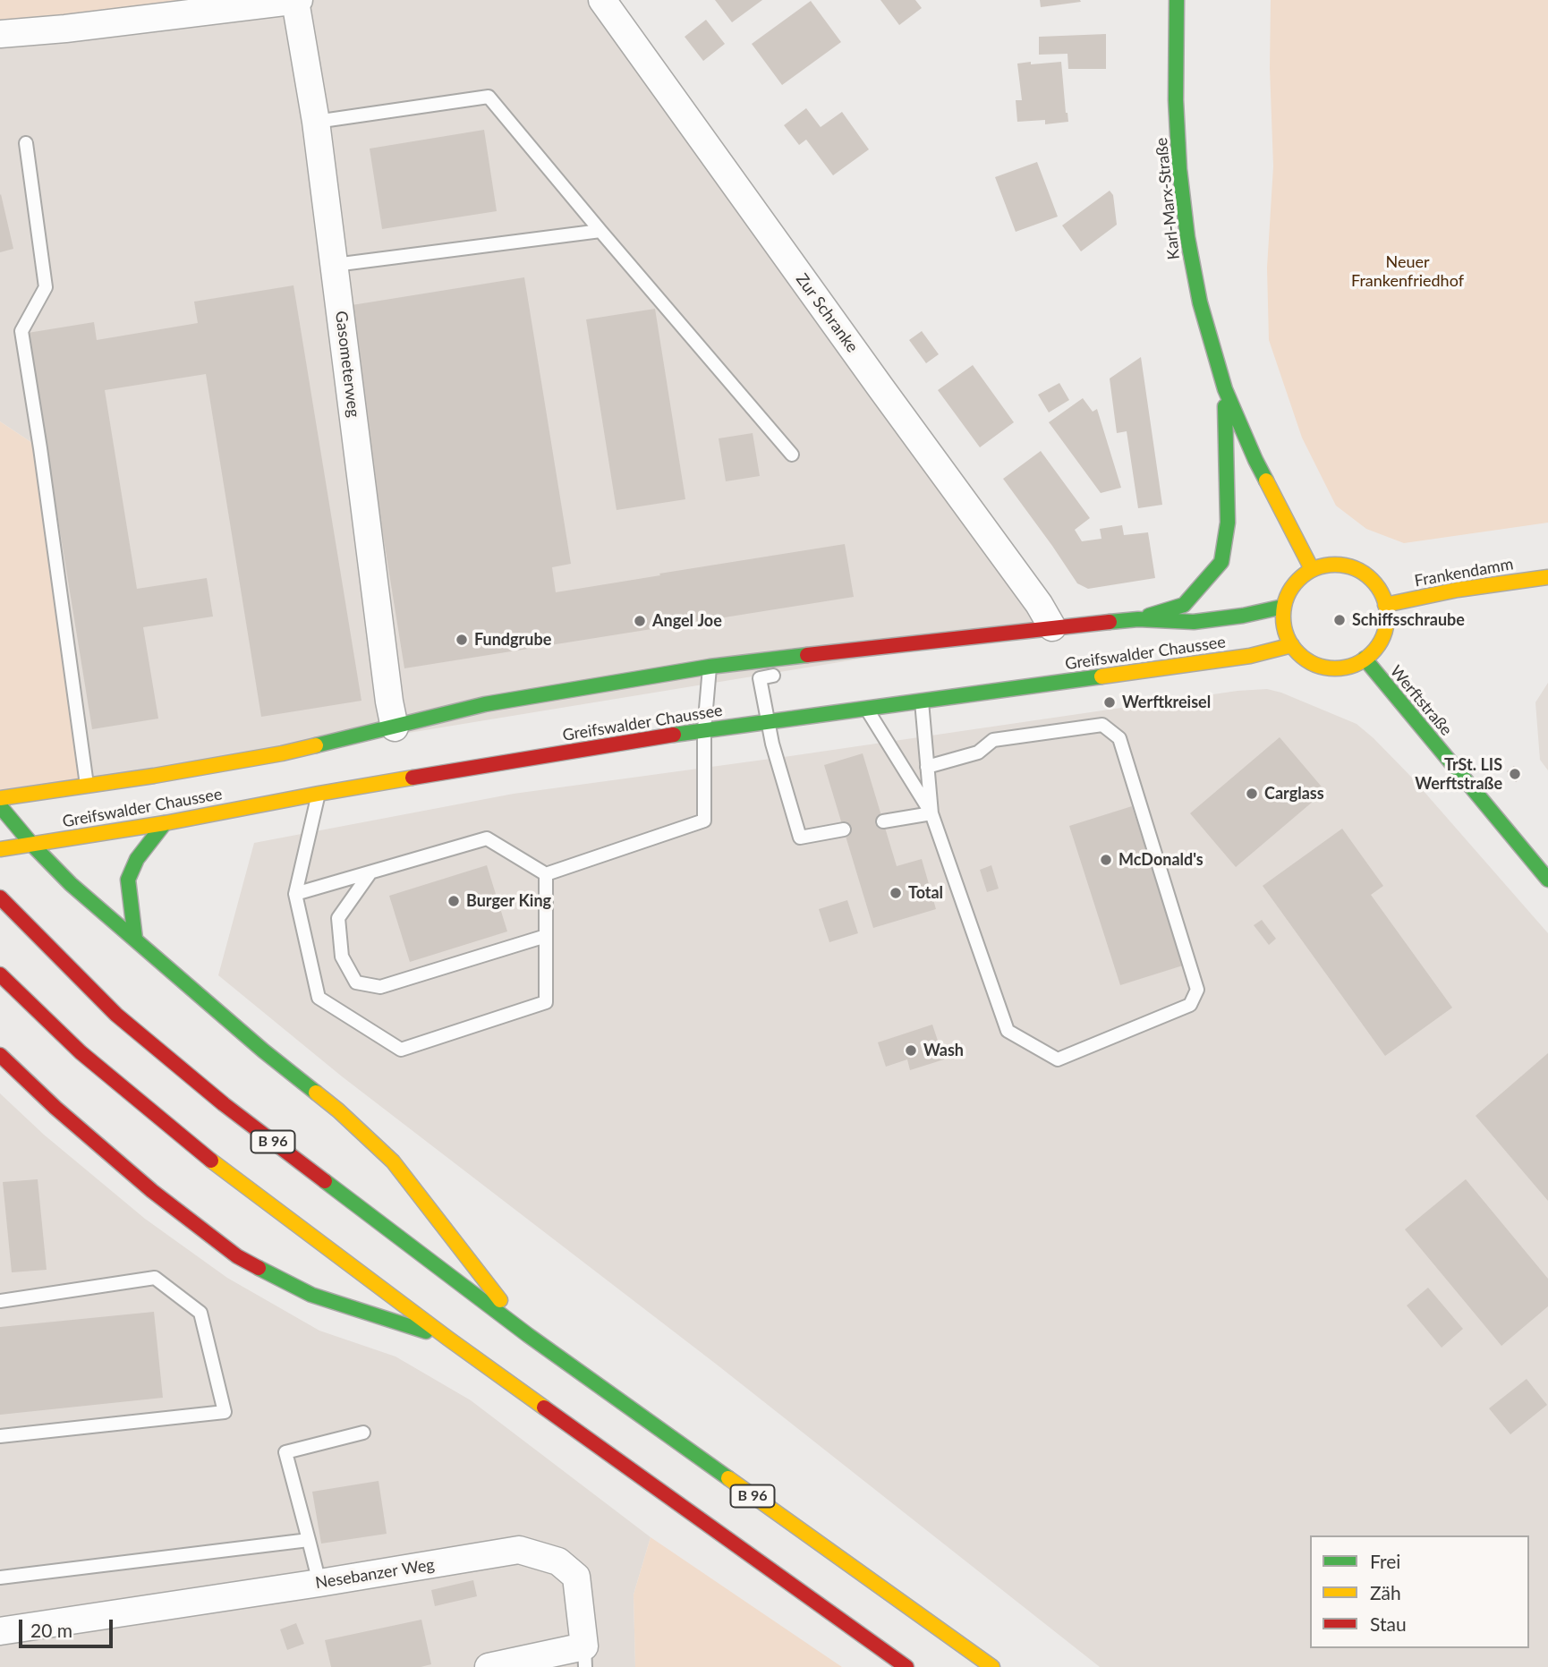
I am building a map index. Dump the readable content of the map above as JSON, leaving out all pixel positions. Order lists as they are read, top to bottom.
{
  "streets": {
    "main road": [
      "Karl-Marx-Straße",
      "Frankendamm",
      "Greifswalder Chaussee",
      "Werftstraße",
      "B 96"
    ],
    "street": ["Zur Schranke", "Gasometerweg", "Nesebanzer Weg"]
  },
  "crossings": [
    ["Karl-Marx-Straße", "Frankendamm"],
    ["Karl-Marx-Straße", "Greifswalder Chaussee"],
    ["Karl-Marx-Straße", "Werftstraße"],
    ["Zur Schranke", "Greifswalder Chaussee"],
    ["Gasometerweg", "Greifswalder Chaussee"],
    ["Frankendamm", "Greifswalder Chaussee"],
    ["Frankendamm", "Werftstraße"],
    ["Greifswalder Chaussee", "Werftstraße"]
  ],
  "parks": ["Neuer Frankenfriedhof"],
  "places": [
    "Schiffsschraube",
    "Angel Joe",
    "Fundgrube",
    "Werftkreisel",
    "TrSt. LIS Werftstraße",
    "Carglass",
    "McDonald's",
    "Total",
    "Burger King",
    "Wash"
  ],
  "legend": ["Frei", "Zäh", "Stau"],
  "scale_bar": "20 m"
}
